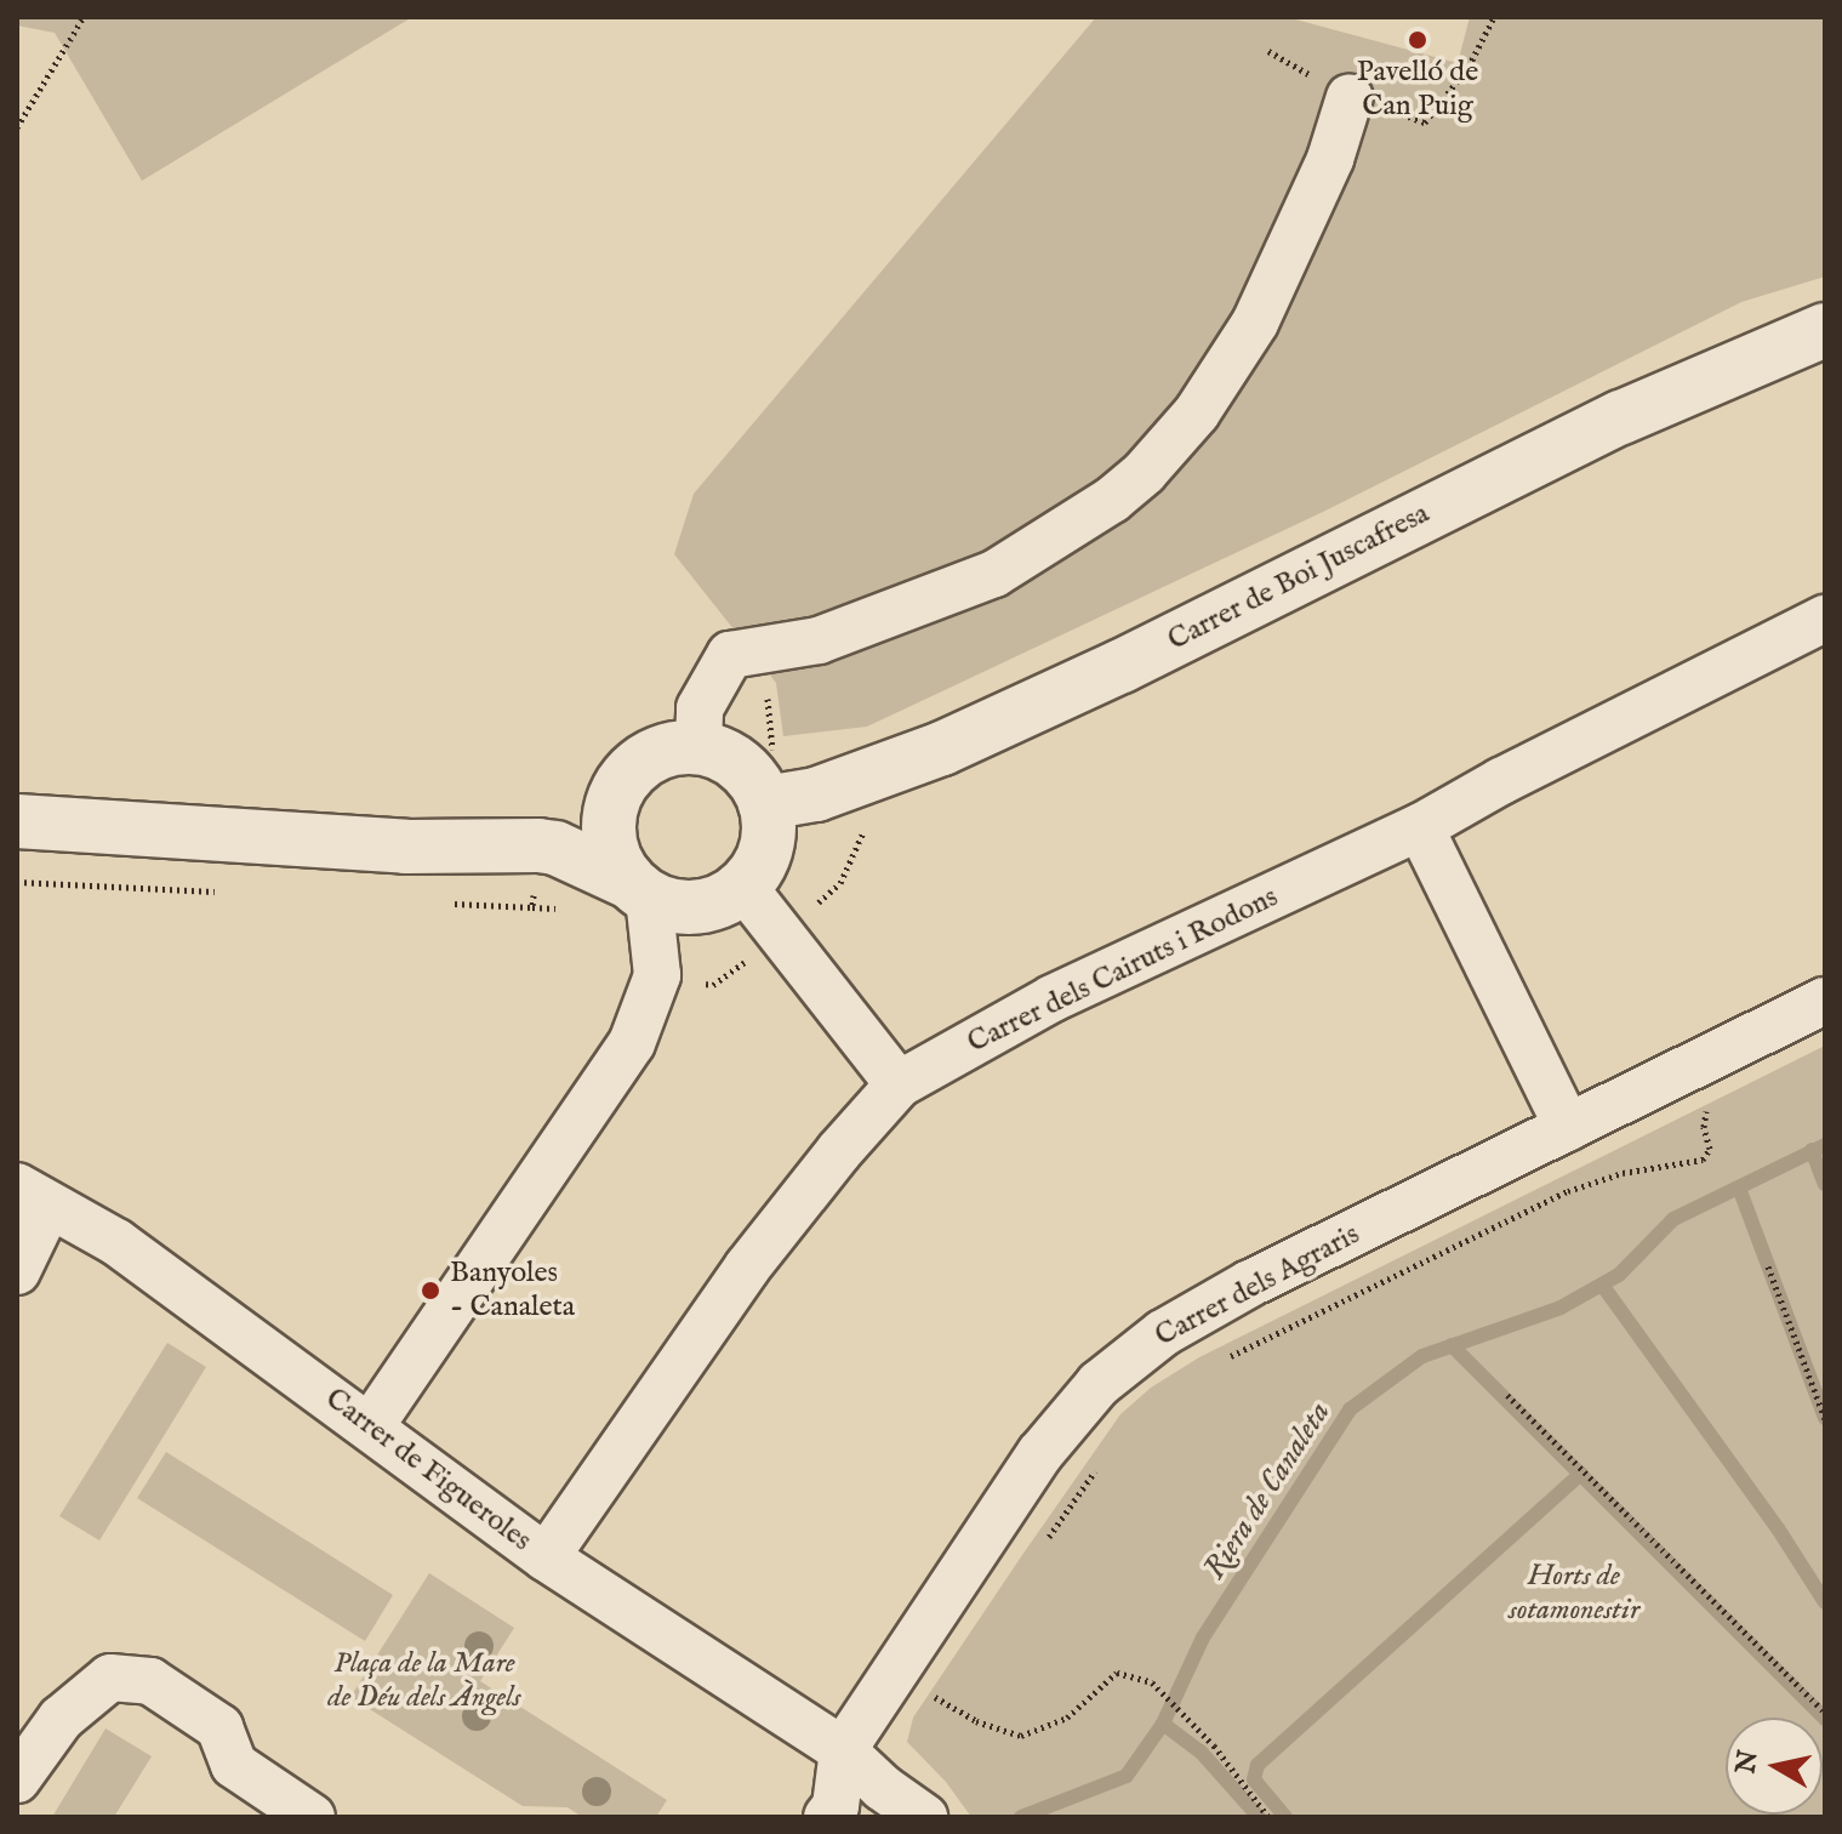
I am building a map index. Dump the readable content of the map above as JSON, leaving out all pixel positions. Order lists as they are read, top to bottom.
{
  "streets": {
    "street": [
      "Carrer de Boi Juscafresa",
      "Carrer dels Cairuts i Rodons",
      "Carrer dels Agraris",
      "Carrer de Figueroles"
    ]
  },
  "crossings": [
    ["Carrer dels Cairuts i Rodons", "Carrer de Figueroles"],
    ["Carrer dels Agraris", "Carrer de Figueroles"]
  ],
  "water": ["Riera de Canaleta"],
  "parks": ["Horts de sotamonestir", "Plaça de la Mare de Déu dels Àngels"],
  "places": ["Pavelló de Can Puig", "Banyoles - Canaleta"],
  "north": "left"
}
